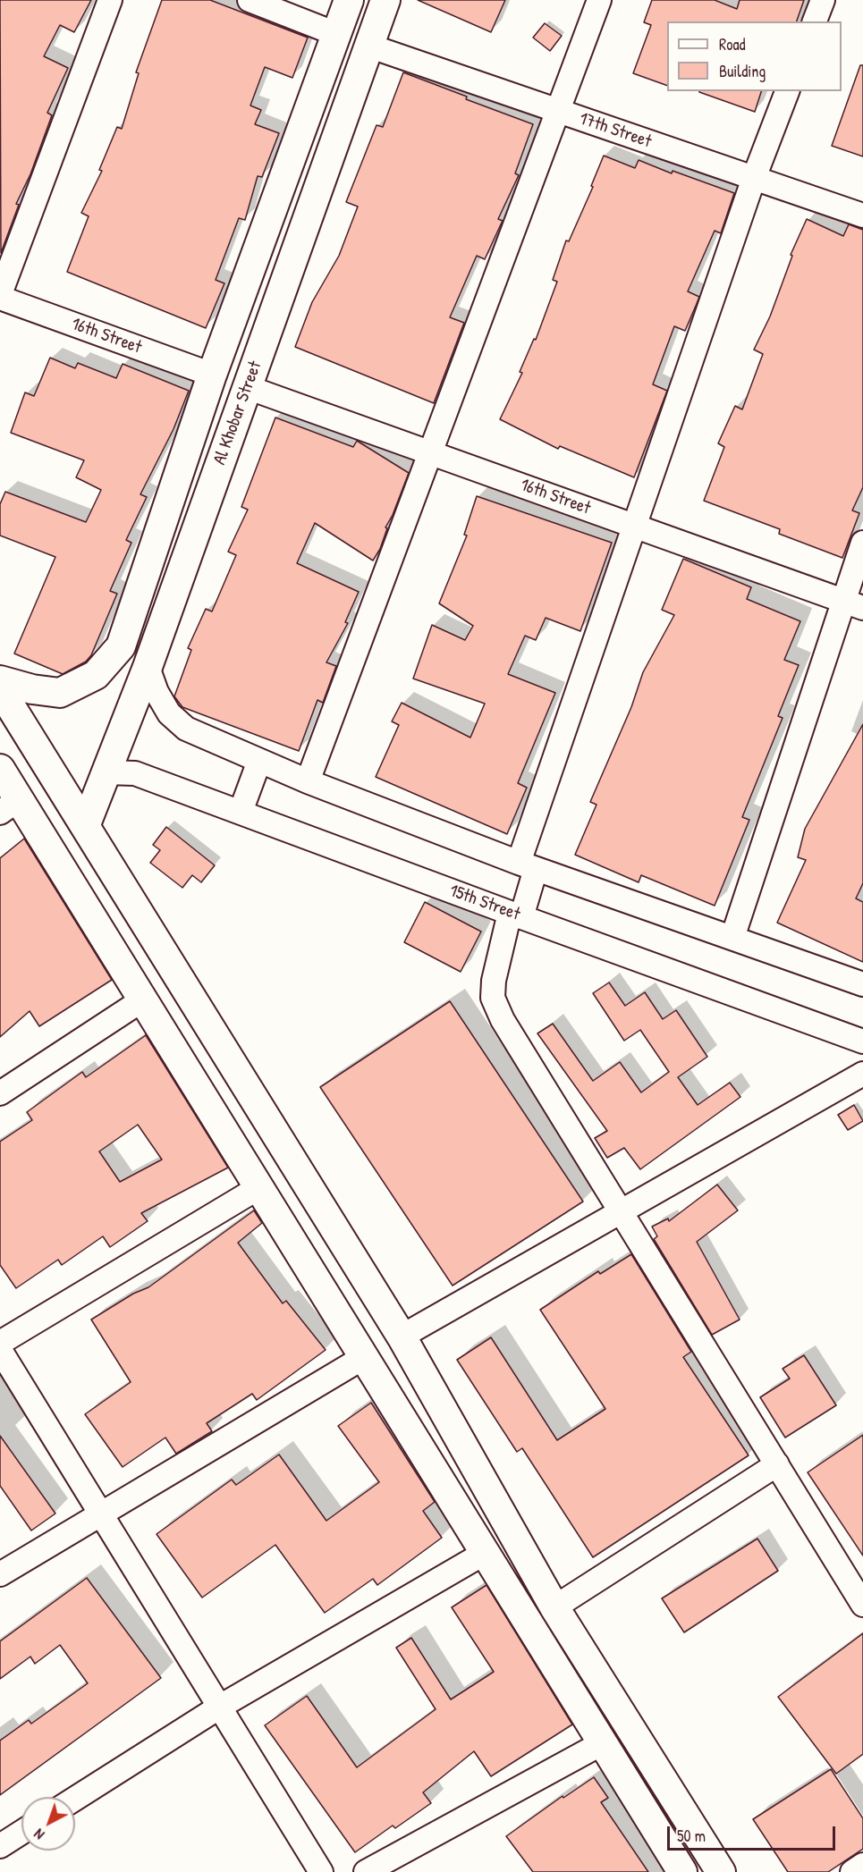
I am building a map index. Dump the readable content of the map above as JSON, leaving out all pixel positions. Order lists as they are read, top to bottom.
{
  "streets": {
    "street": [
      "17th Street",
      "16th Street",
      "Al Khobar Street",
      "15th Street"
    ]
  },
  "crossings": [
    ["17th Street", "Al Khobar Street"],
    ["16th Street", "Al Khobar Street"],
    ["Al Khobar Street", "15th Street"]
  ],
  "legend": ["Road", "Building"],
  "scale_bar": "50 m",
  "north": "bottom left"
}
